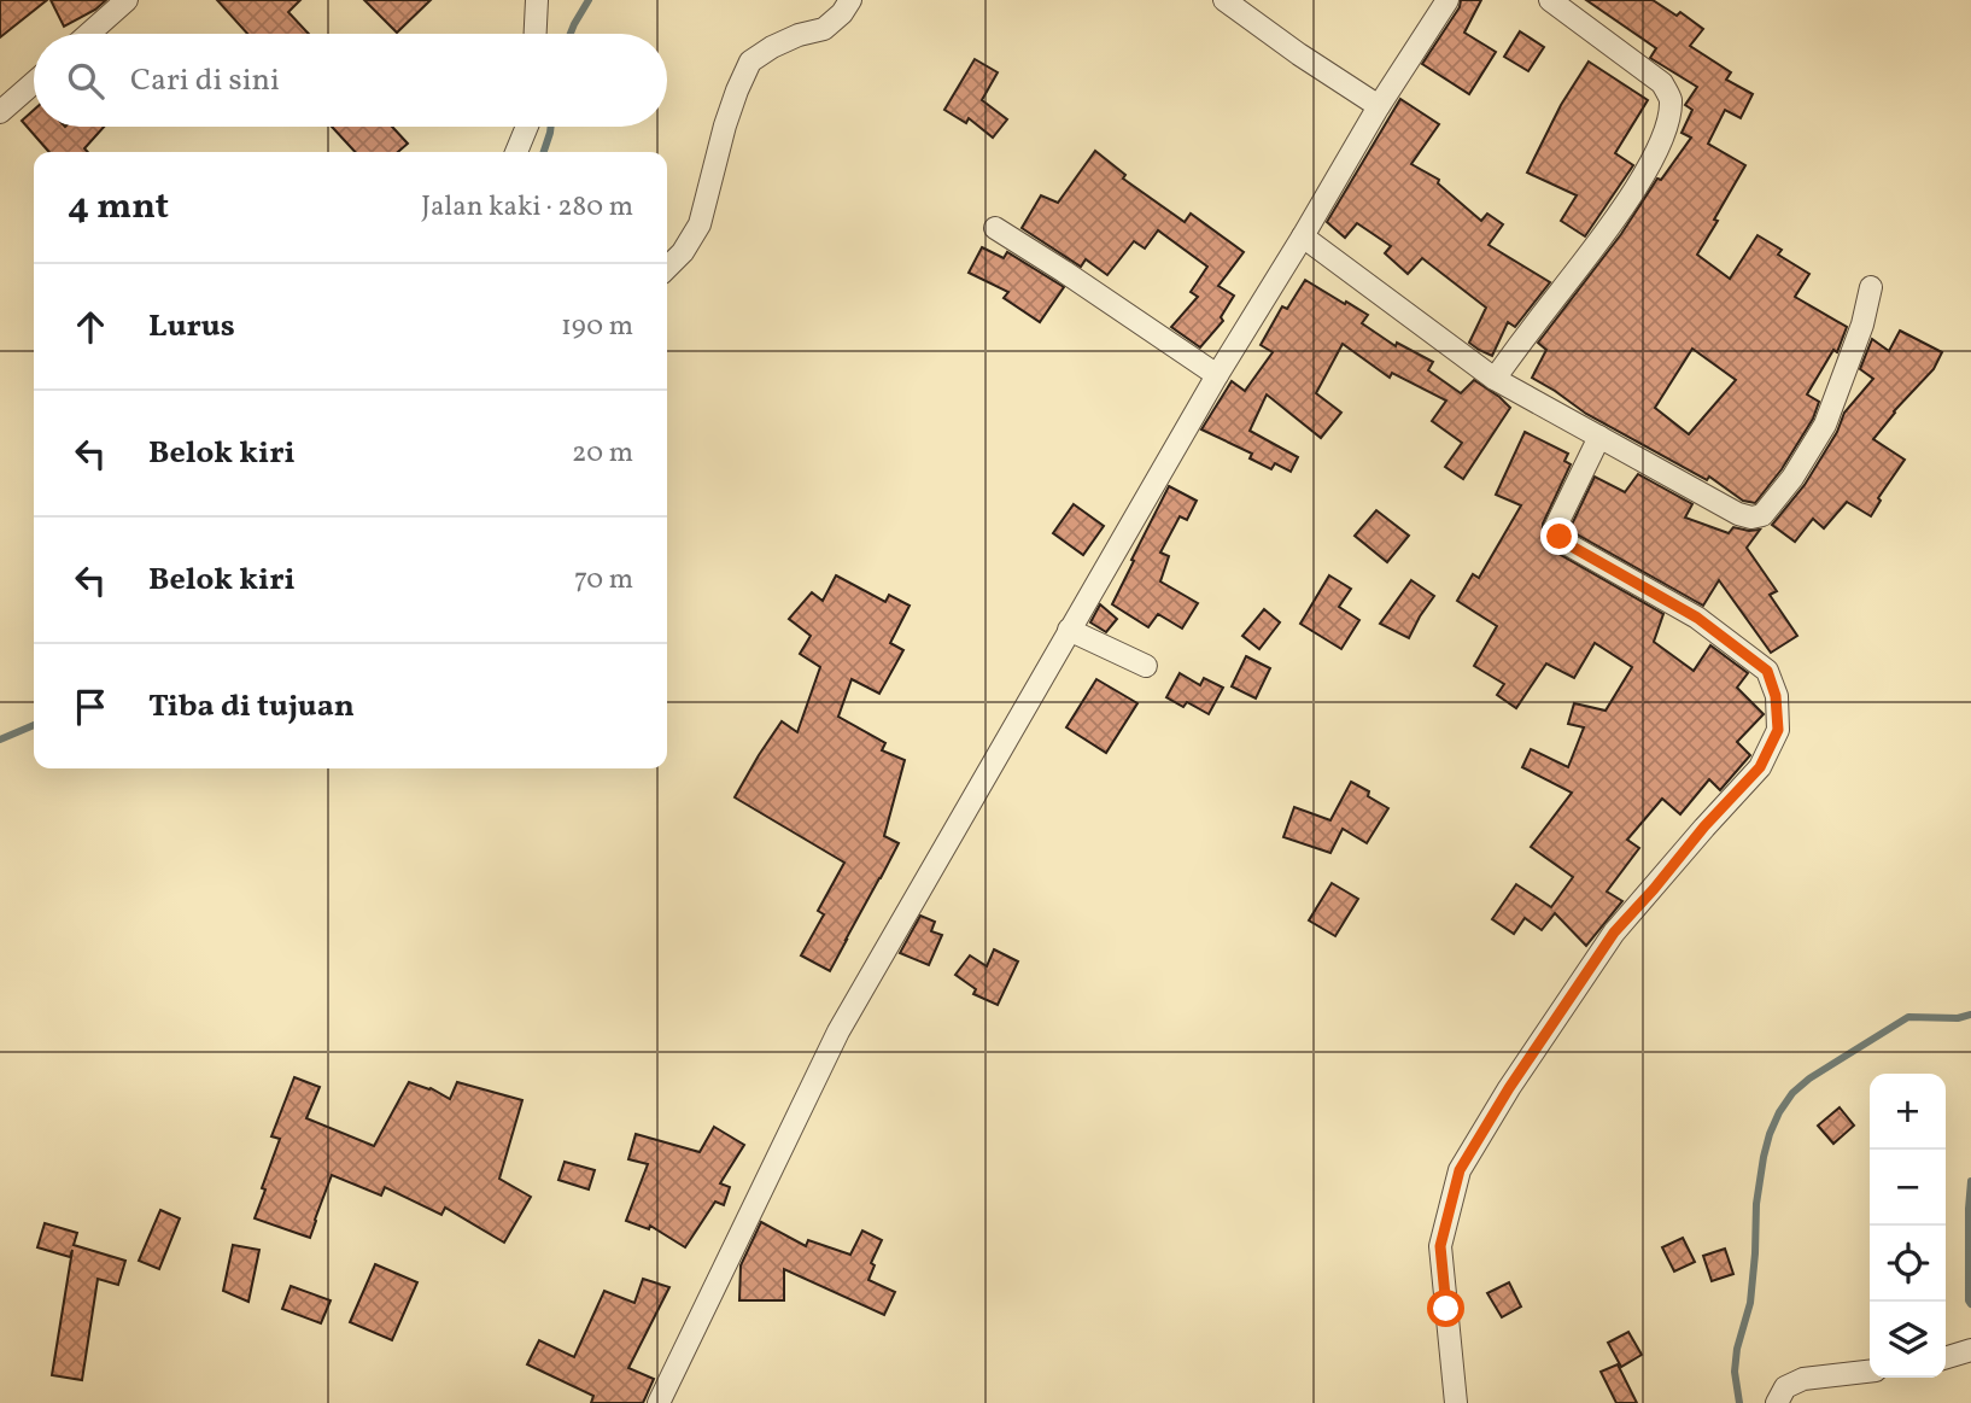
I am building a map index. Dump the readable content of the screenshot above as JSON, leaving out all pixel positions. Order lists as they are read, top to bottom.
{
  "page": {
    "search": "Cari di sini",
    "heading": ["4 mnt", "Jalan kaki · 280 m"],
    "list": [
      ["Lurus", "190 m"],
      ["Belok kiri", "20 m"],
      ["Belok kiri", "70 m"],
      "Tiba di tujuan"
    ],
    "map_buttons": ["+", "−"]
  }
}
